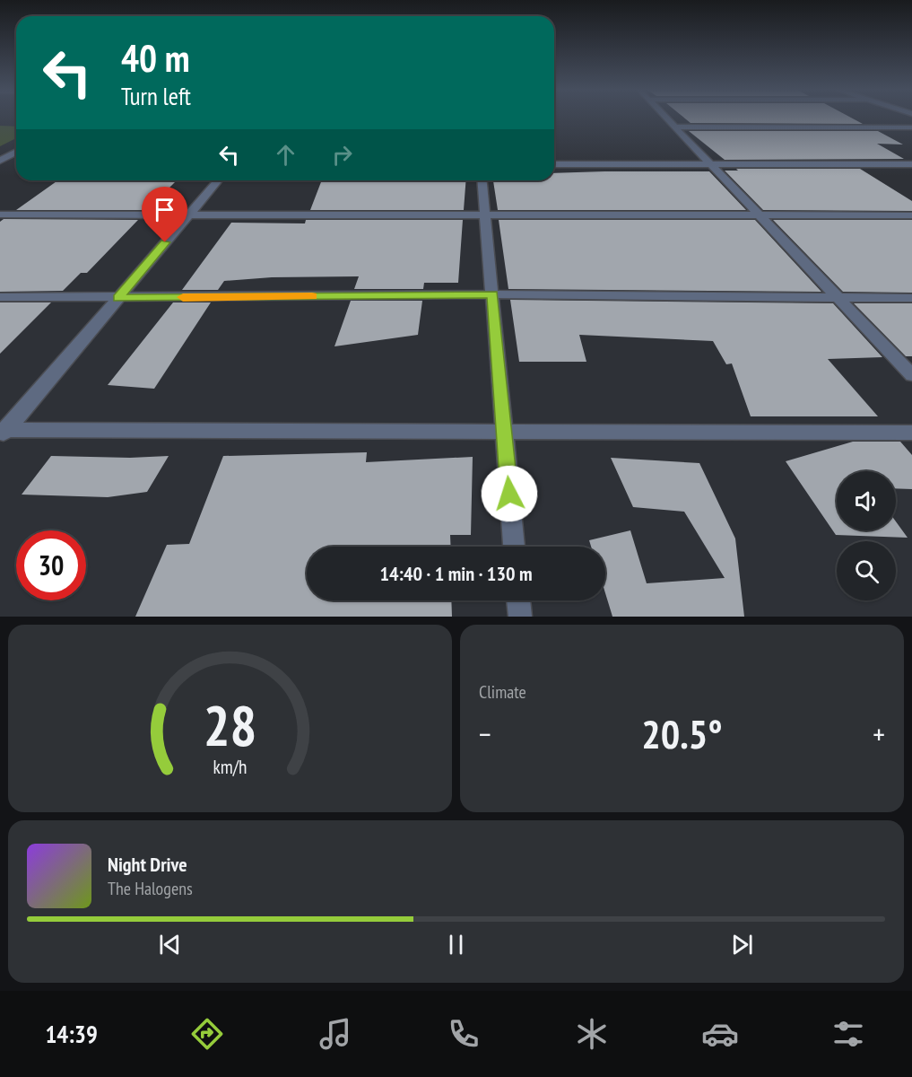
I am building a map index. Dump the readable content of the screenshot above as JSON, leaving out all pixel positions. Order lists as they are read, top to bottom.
{
  "page": {
    "turn": ["40 m", "Turn left"],
    "limit": "30",
    "trip": "14:40 · 1 min · 130 m",
    "tile": "Climate",
    "heat": ["−", "20.5°", "+"],
    "song": ["Night Drive", "The Halogens"],
    "tabs": "14:39",
    "gauge": ["28", "km/h"]
  }
}
